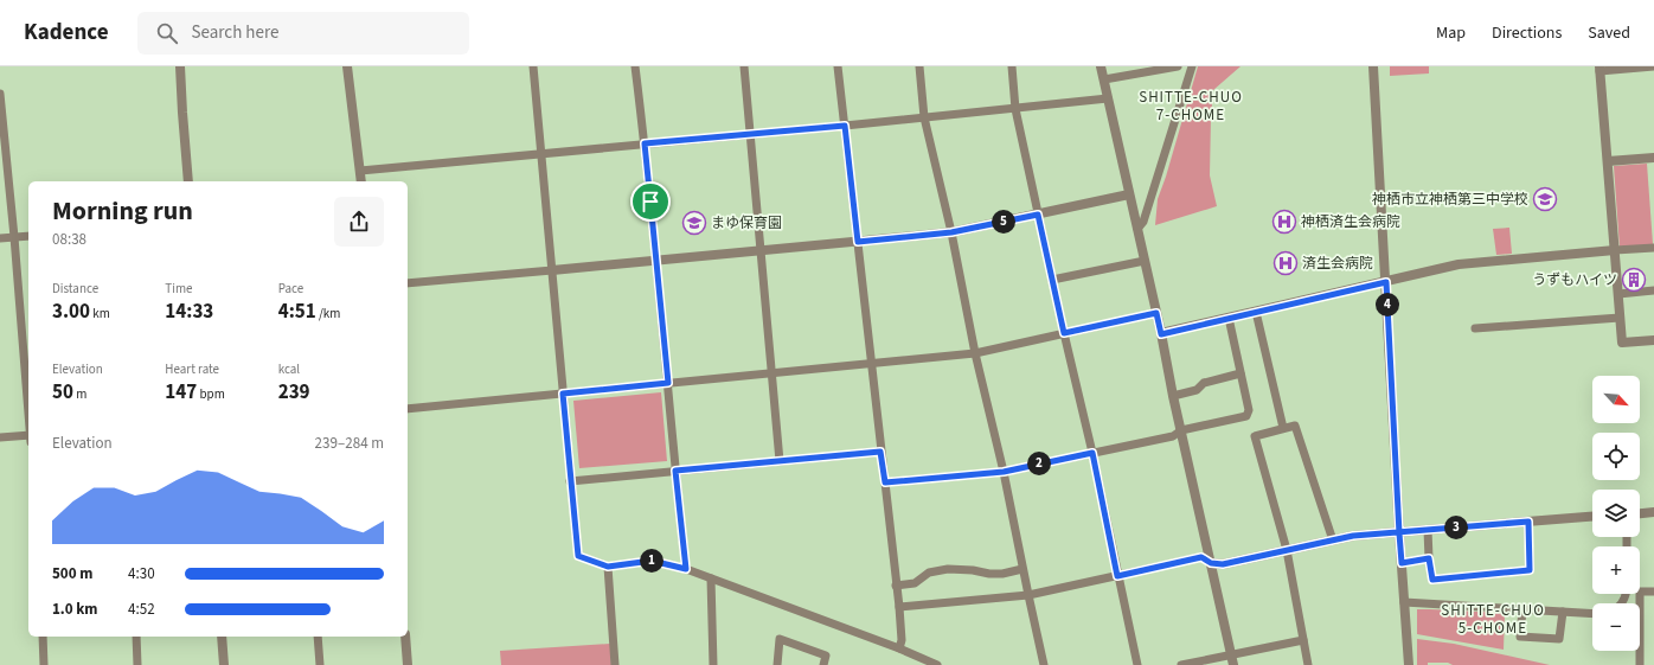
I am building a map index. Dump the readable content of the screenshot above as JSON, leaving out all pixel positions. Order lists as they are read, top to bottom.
{
  "districts": ["SHITTE-CHUO 7-CHOME", "SHITTE-CHUO 5-CHOME"],
  "places": {
    "school or university": ["神栖市立神栖第三中学校", "まゆ保育園"],
    "hospital": ["神栖済生会病院", "済生会病院"],
    "building": ["うずもハイツ"]
  },
  "north": "bottom right",
  "page": {
    "header": "Kadence",
    "search": "Search here",
    "nav": ["Map", "Directions", "Saved"],
    "heading": ["Morning run", "08:38"],
    "pins": [
      "5",
      "4",
      "2",
      "3",
      "1"
    ],
    "stats": [
      ["Distance", "3.00 km"],
      ["Time", "14:33"],
      ["Pace", "4:51 /km"],
      ["Elevation", "50 m"],
      ["Heart rate", "147 bpm"],
      ["kcal", "239"]
    ],
    "map_buttons": ["+", "−"],
    "chart": ["Elevation", "239–284 m"],
    "list": [
      {
        "name": "500 m",
        "note": "4:30"
      },
      {
        "name": "1.0 km",
        "note": "4:52"
      }
    ]
  }
}
